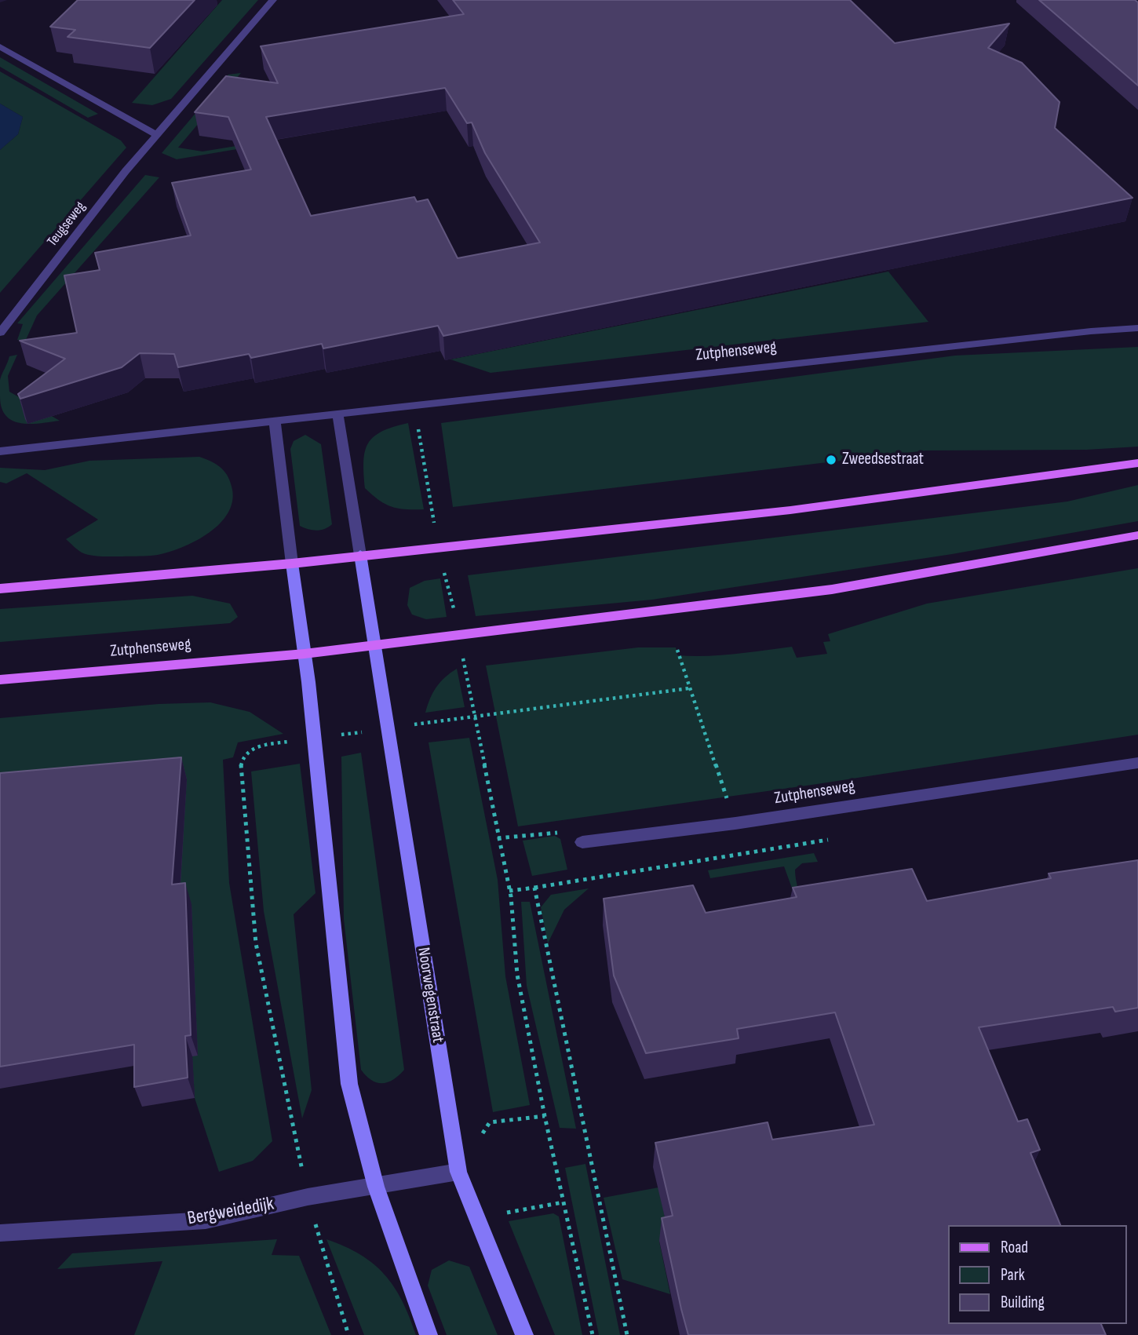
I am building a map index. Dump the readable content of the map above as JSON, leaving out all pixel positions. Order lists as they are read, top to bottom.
{
  "streets": {
    "main road": ["Zutphenseweg"],
    "street": ["Teugseweg", "Noorwegenstraat", "Bergweidedijk"]
  },
  "crossings": [
    ["Zutphenseweg", "Noorwegenstraat"],
    ["Noorwegenstraat", "Bergweidedijk"]
  ],
  "places": ["Zweedsestraat"],
  "legend": ["Road", "Park", "Building"]
}
